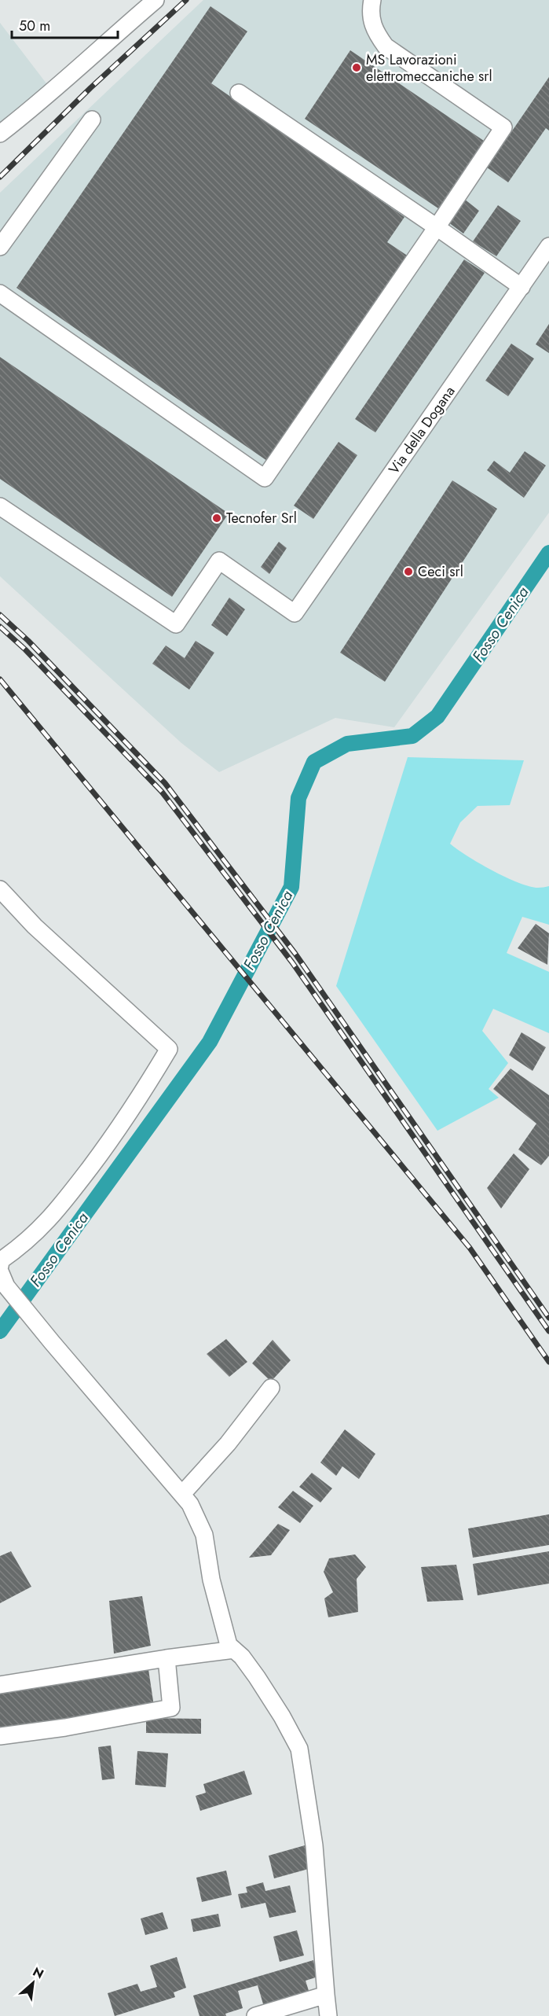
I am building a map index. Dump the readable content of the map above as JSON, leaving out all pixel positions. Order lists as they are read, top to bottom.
{
  "streets": {
    "street": ["Via della Dogana"]
  },
  "water": ["Fosso Cenica"],
  "places": ["MS Lavorazioni elettromeccaniche srl", "Tecnofer Srl", "Ceci srl"],
  "scale_bar": "50 m",
  "north": "top right"
}
